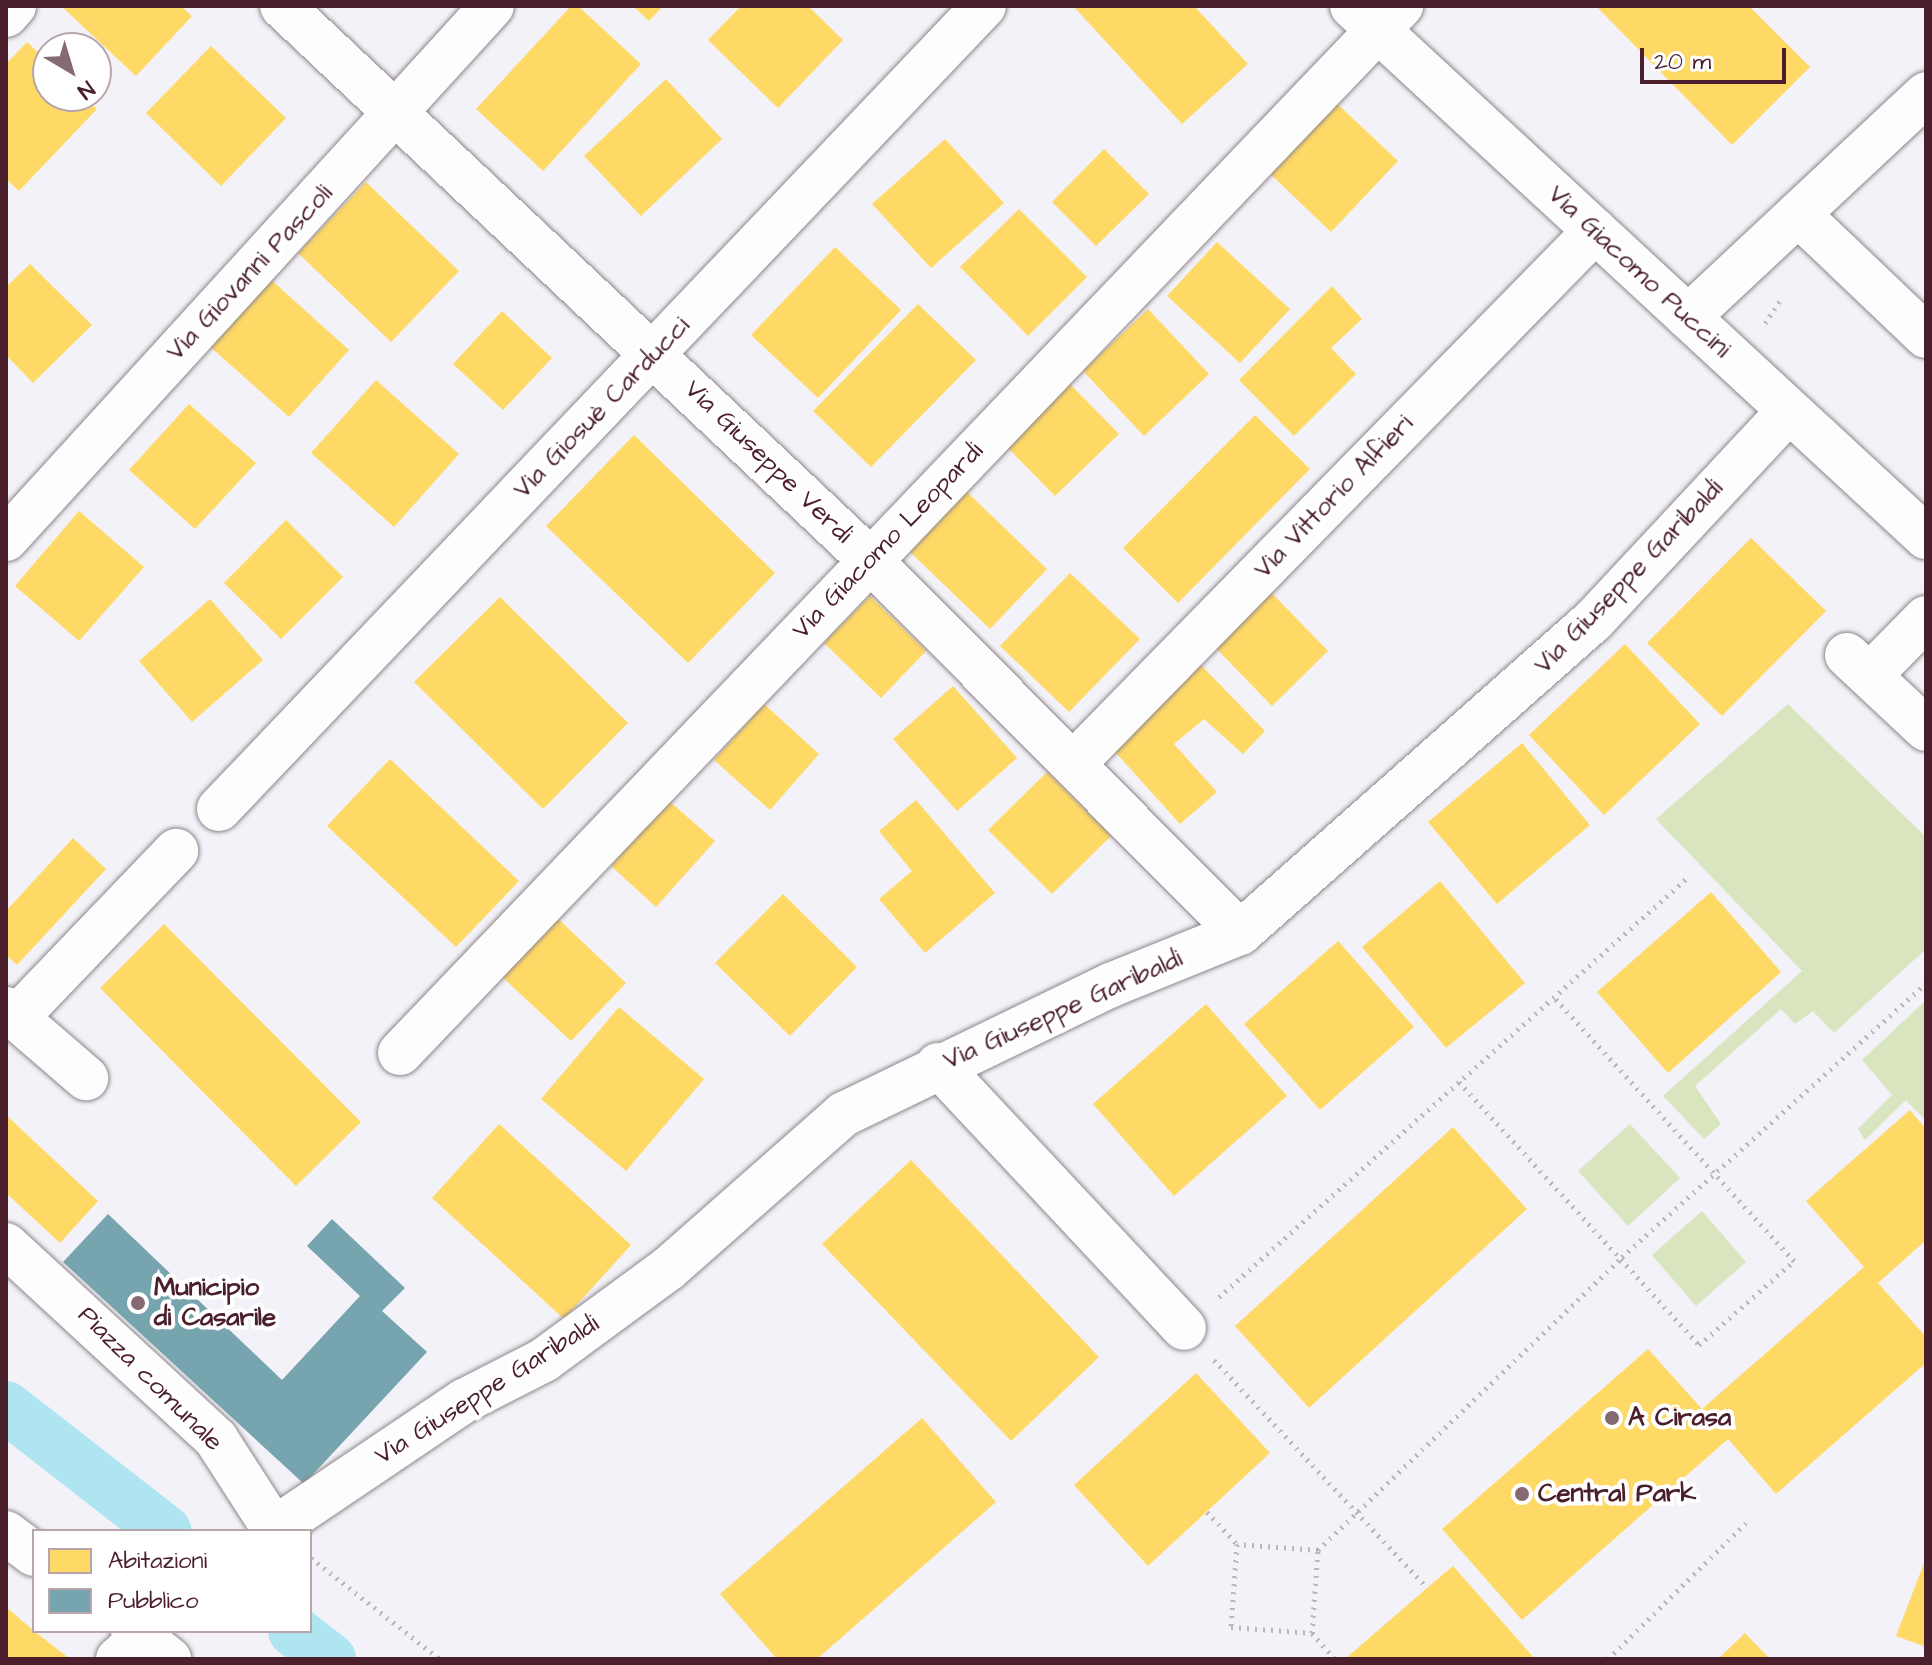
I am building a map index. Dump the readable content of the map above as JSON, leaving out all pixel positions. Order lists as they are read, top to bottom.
{
  "streets": {
    "street": [
      "Via Giacomo Puccini",
      "Via Giovanni Pascoli",
      "Via Giosuè Carducci",
      "Via Giuseppe Verdi",
      "Via Vittorio Alfieri",
      "Via Giacomo Leopardi",
      "Via Giuseppe Garibaldi",
      "Piazza comunale"
    ]
  },
  "crossings": [
    ["Via Giacomo Puccini", "Via Vittorio Alfieri"],
    ["Via Giacomo Puccini", "Via Giacomo Leopardi"],
    ["Via Giacomo Puccini", "Via Giuseppe Garibaldi"],
    ["Via Giovanni Pascoli", "Via Giuseppe Verdi"],
    ["Via Giosuè Carducci", "Via Giuseppe Verdi"],
    ["Via Giuseppe Verdi", "Via Vittorio Alfieri"],
    ["Via Giuseppe Verdi", "Via Giacomo Leopardi"],
    ["Via Giuseppe Verdi", "Via Giuseppe Garibaldi"]
  ],
  "places": ["Municipio di Casarile", "A Cirasa", "Central Park"],
  "legend": ["Abitazioni", "Pubblico"],
  "scale_bar": "20 m",
  "north": "bottom right"
}
